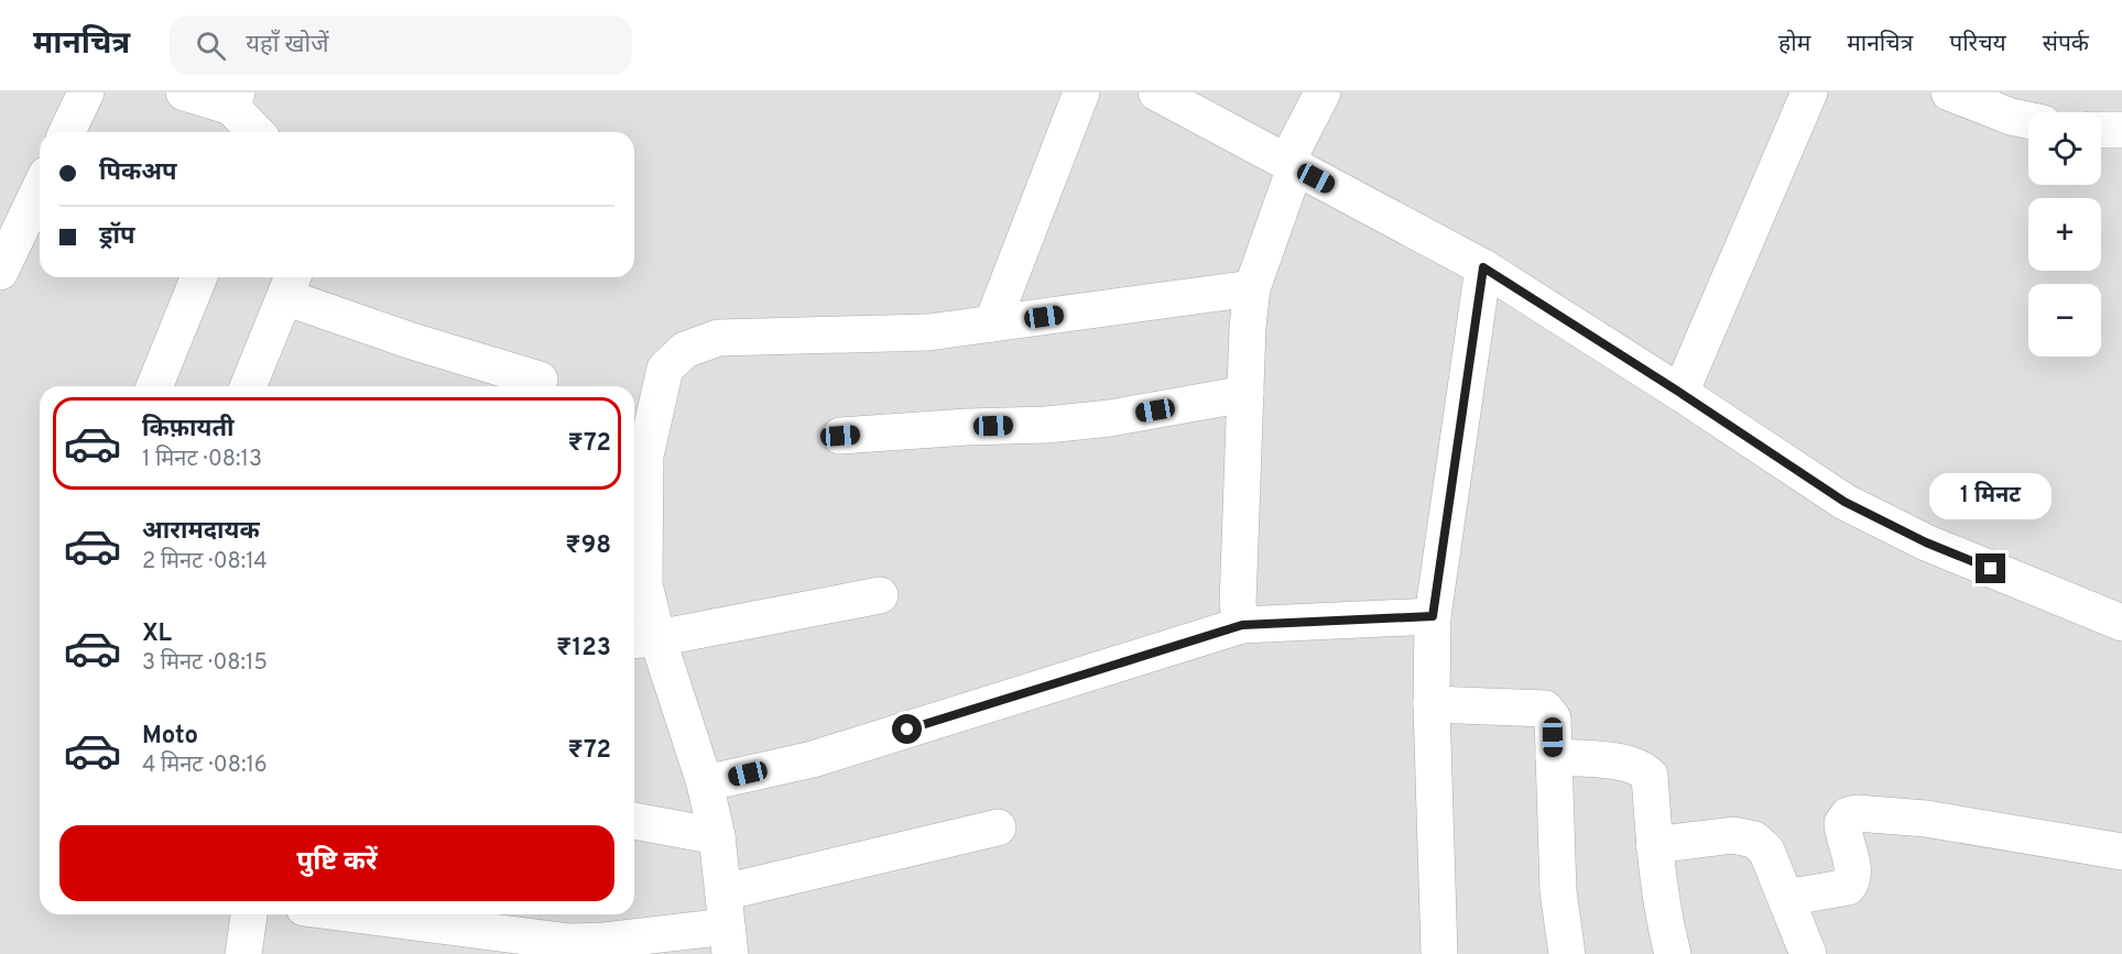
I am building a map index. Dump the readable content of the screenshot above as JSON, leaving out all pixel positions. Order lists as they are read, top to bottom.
{
  "page": {
    "header": "मानचित्र",
    "search": "यहाँ खोजें",
    "nav": [
      "होम",
      "मानचित्र",
      "परिचय",
      "संपर्क"
    ],
    "map_buttons": ["+", "−"],
    "banner": ["पिकअप", "ड्रॉप"],
    "list": [
      {
        "name": "किफ़ायती",
        "note": "1 मिनट · 08:13",
        "value": "₹72"
      },
      {
        "name": "आरामदायक",
        "note": "2 मिनट · 08:14",
        "value": "₹98"
      },
      {
        "name": "XL",
        "note": "3 मिनट · 08:15",
        "value": "₹123"
      },
      {
        "name": "Moto",
        "note": "4 मिनट · 08:16",
        "value": "₹72"
      }
    ],
    "bubble": "1 मिनट",
    "buttons": "पुष्टि करें"
  }
}
